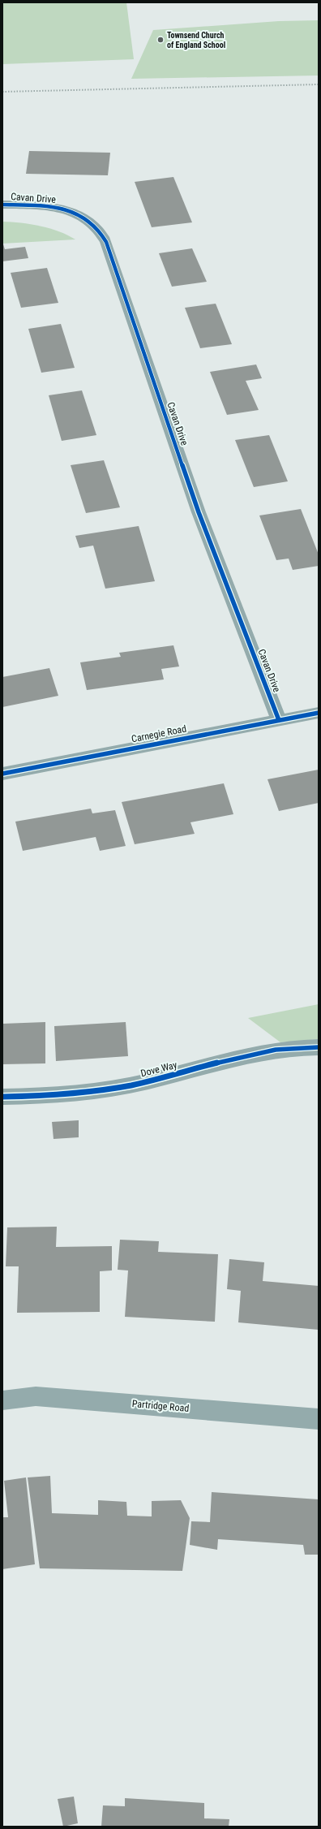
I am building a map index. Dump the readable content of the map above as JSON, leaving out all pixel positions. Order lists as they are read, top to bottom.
{
  "streets": {
    "street": [
      "Cavan Drive",
      "Carnegie Road",
      "Dove Way",
      "Partridge Road"
    ]
  },
  "crossings": [
    ["Cavan Drive", "Carnegie Road"]
  ],
  "places": ["Townsend Church of England School"]
}
